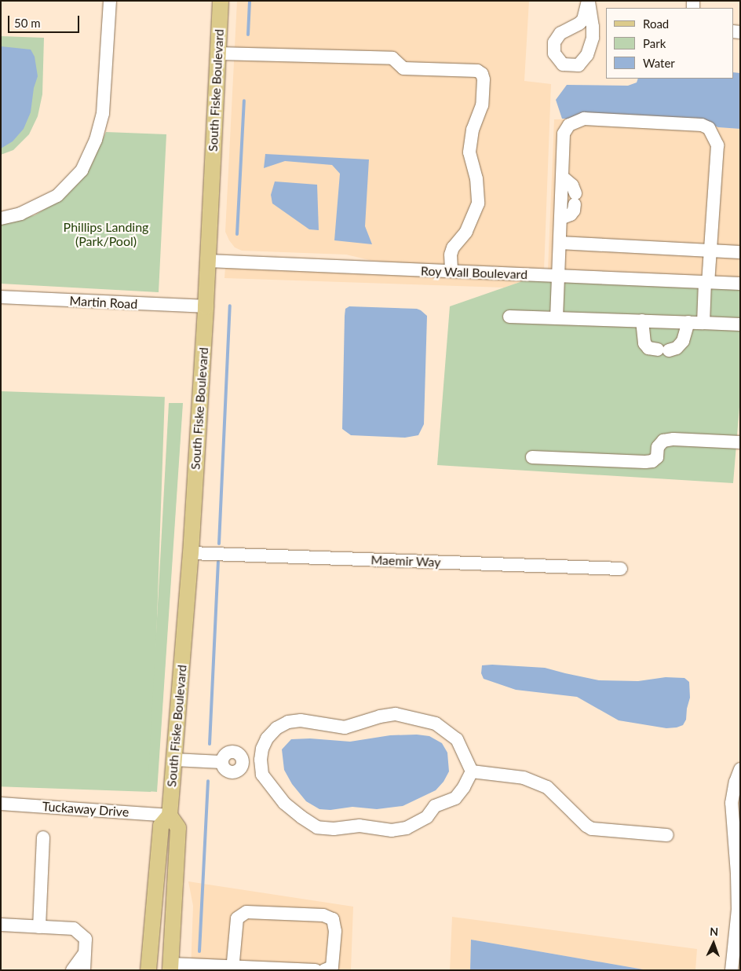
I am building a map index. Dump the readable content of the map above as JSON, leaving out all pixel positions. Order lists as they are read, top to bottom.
{
  "streets": {
    "main road": ["South Fiske Boulevard"],
    "street": [
      "Roy Wall Boulevard",
      "Martin Road",
      "Maemir Way",
      "Tuckaway Drive"
    ]
  },
  "crossings": [
    ["South Fiske Boulevard", "Roy Wall Boulevard"],
    ["South Fiske Boulevard", "Martin Road"],
    ["South Fiske Boulevard", "Maemir Way"],
    ["South Fiske Boulevard", "Tuckaway Drive"]
  ],
  "parks": ["Phillips Landing (Park/Pool)"],
  "legend": ["Road", "Park", "Water"],
  "scale_bar": "50 m",
  "north": "top"
}
